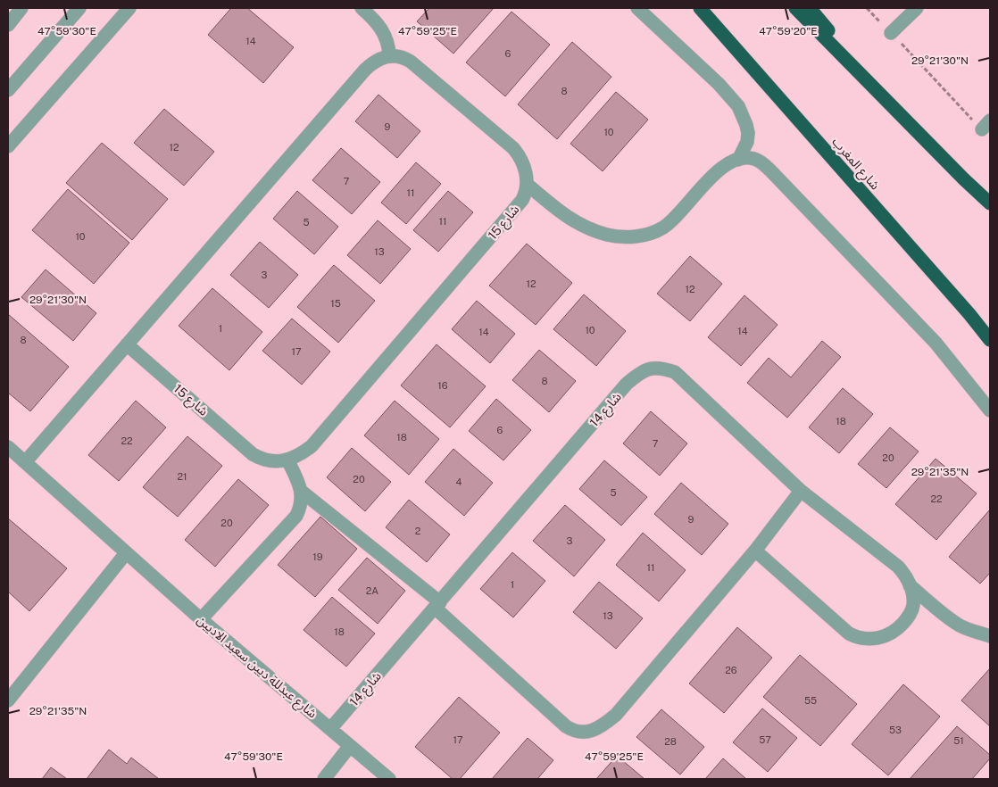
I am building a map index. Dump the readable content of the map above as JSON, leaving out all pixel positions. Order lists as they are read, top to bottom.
{
  "streets": {
    "highway": ["شارع المغرب"],
    "street": ["شارع 15", "شارع 14", "شارع عبدللة ديين سعيد الاديين"]
  },
  "crossings": [
    ["شارع 14", "شارع عبدللة ديين سعيد الاديين"]
  ],
  "house_numbers": [
    "14",
    "6",
    "8",
    "9",
    "10",
    "12",
    "7",
    "11",
    "11",
    "5",
    "10",
    "13",
    "3",
    "12",
    "12",
    "15",
    "1",
    "10",
    "14",
    "14",
    "8",
    "17",
    "8",
    "16",
    "18",
    "6",
    "18",
    "22",
    "7",
    "20",
    "21",
    "20",
    "4",
    "5",
    "22",
    "9",
    "20",
    "2",
    "3",
    "19",
    "11",
    "1",
    "2A",
    "13",
    "18",
    "26",
    "55",
    "53",
    "17",
    "57",
    "51",
    "28"
  ],
  "coordinates": [
    "47°59'30\"E",
    "47°59'25\"E",
    "47°59'20\"E",
    "29°21'30\"N",
    "29°21'35\"N"
  ]
}
